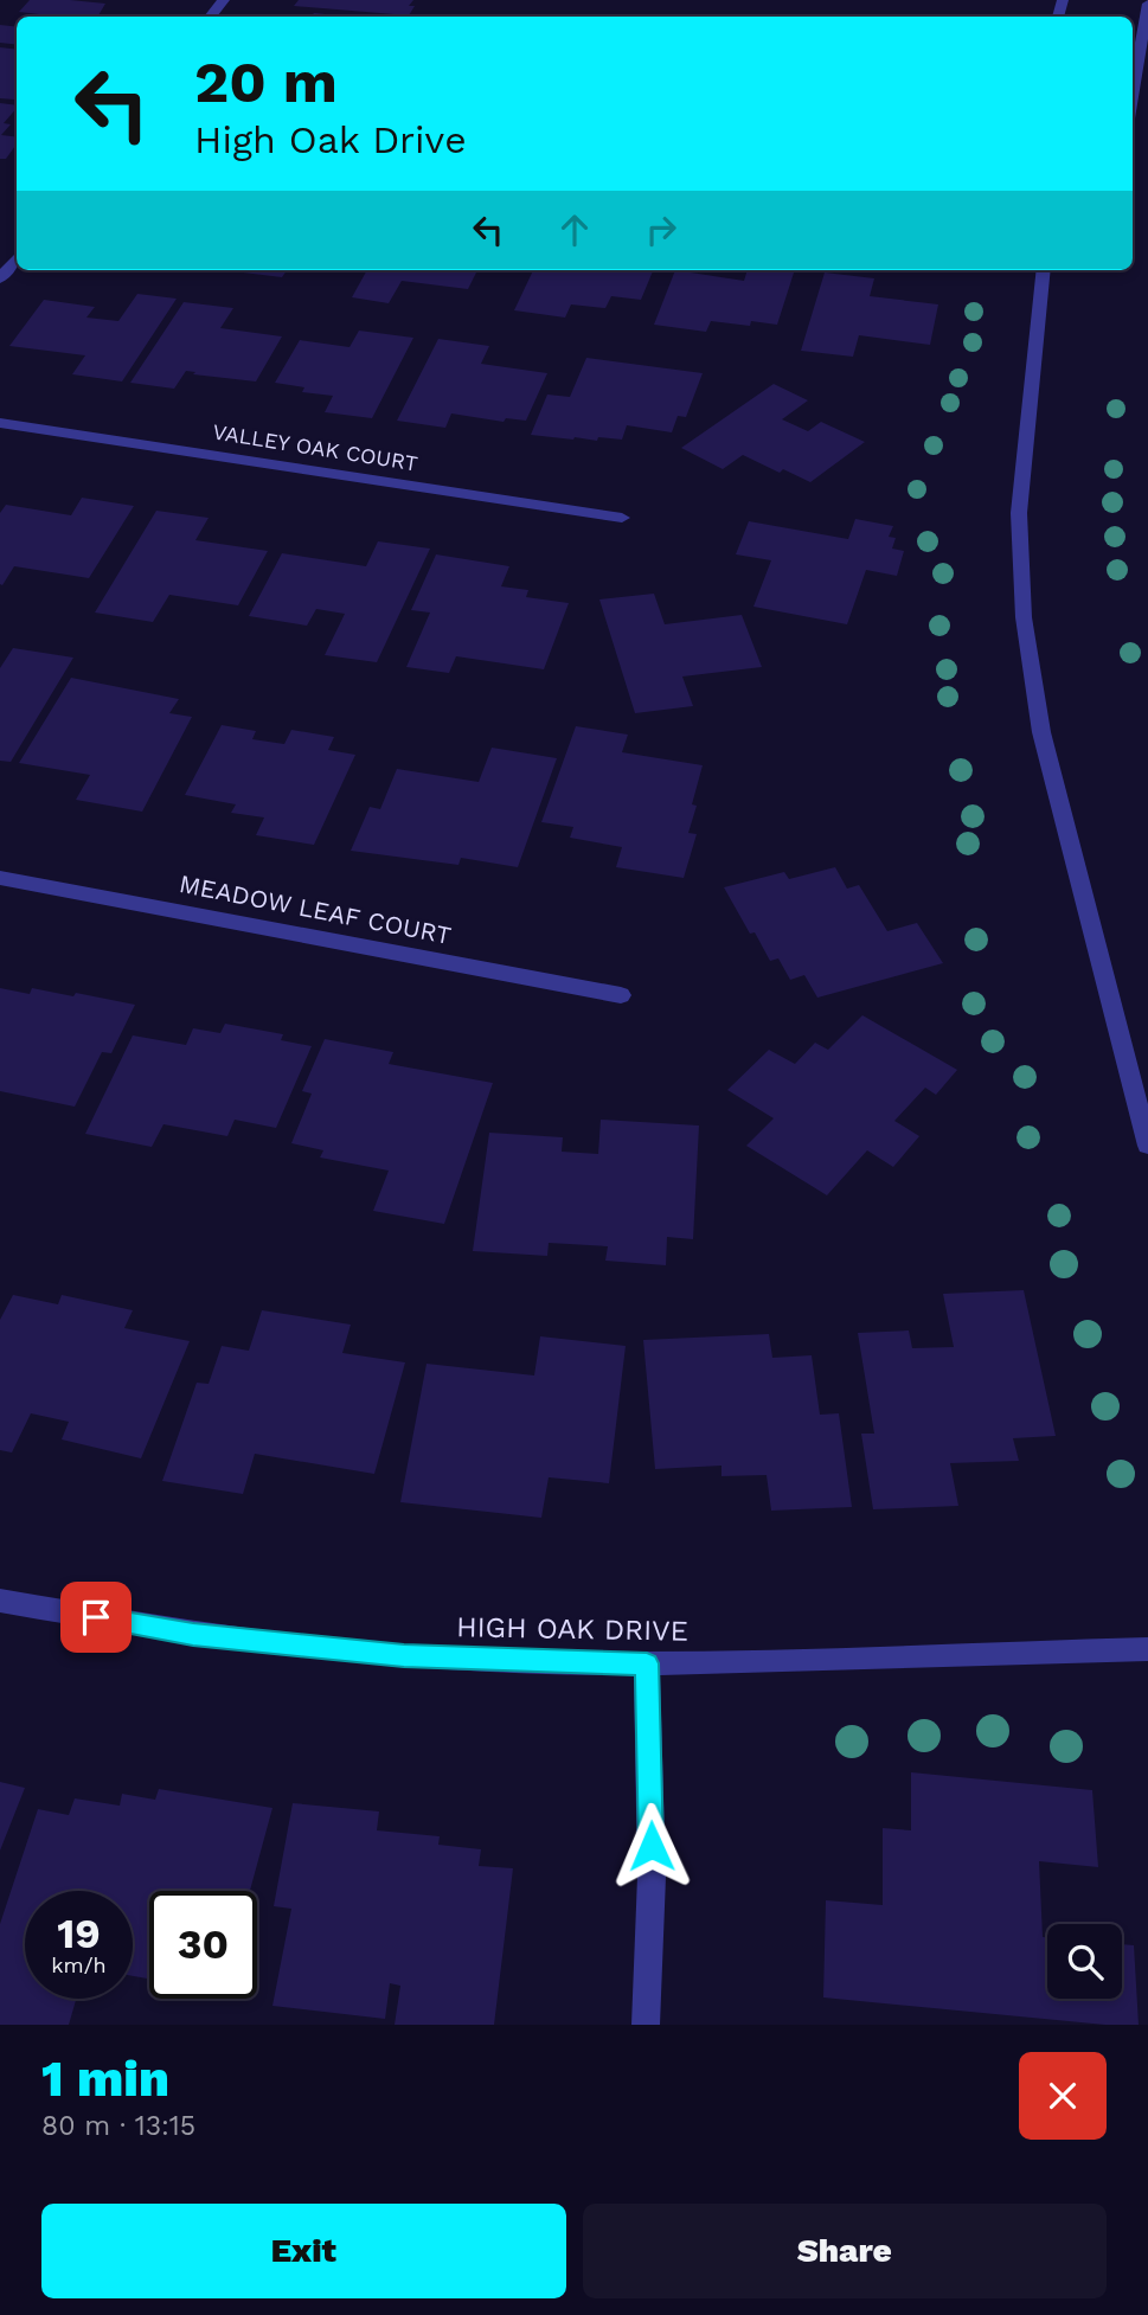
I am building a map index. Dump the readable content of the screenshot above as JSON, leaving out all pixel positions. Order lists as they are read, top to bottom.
{
  "streets": {
    "street": ["VALLEY OAK COURT", "MEADOW LEAF COURT", "HIGH OAK DRIVE"]
  },
  "page": {
    "turn": ["20 m", "High Oak Drive"],
    "speed": "19 km/h",
    "limit": "30",
    "heading": ["1 min", "80 m · 13:15"],
    "buttons": ["Exit", "Share"]
  }
}
